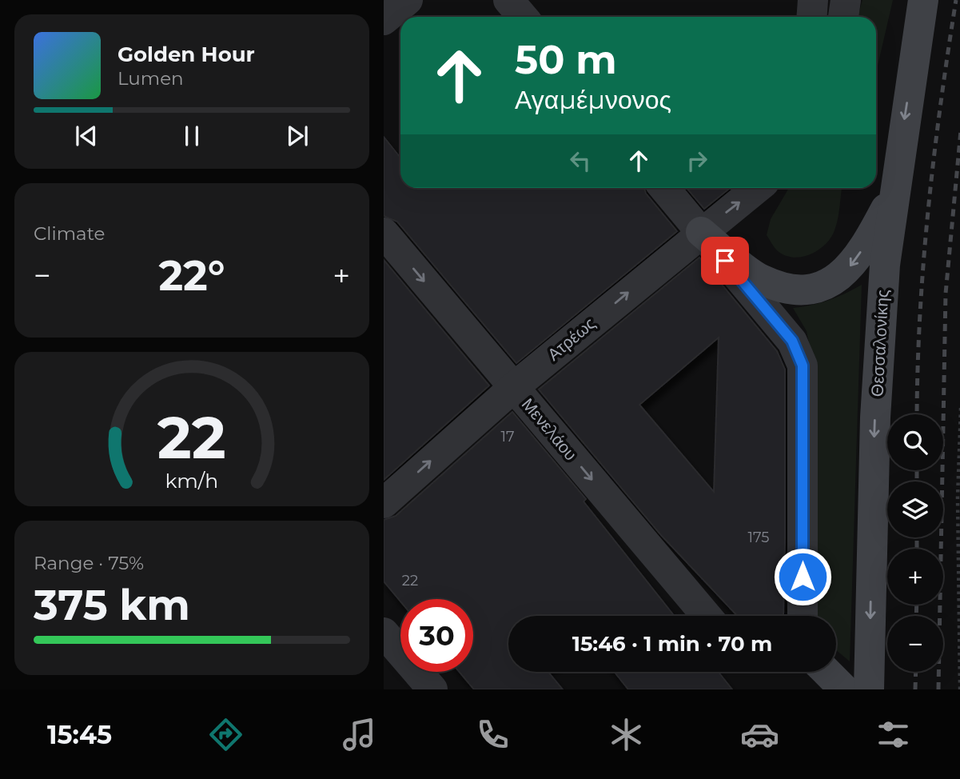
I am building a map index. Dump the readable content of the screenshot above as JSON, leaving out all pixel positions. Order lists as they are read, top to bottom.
{
  "streets": {
    "street": ["Ατρέως", "Θεσσαλονίκης", "Μενελάου"]
  },
  "crossings": [
    ["Ατρέως", "Μενελάου"]
  ],
  "one_way": ["Ατρέως", "Θεσσαλονίκης", "Μενελάου"],
  "house_numbers": ["17", "175", "22"],
  "page": {
    "turn": ["50 m", "Αγαμέμνονος"],
    "song": ["Golden Hour", "Lumen"],
    "tile": [
      "Climate",
      ["Range · 75%", "375 km"]
    ],
    "heat": ["−", "22°", "+"],
    "map_buttons": ["+", "−"],
    "limit": "30",
    "trip": "15:46 · 1 min · 70 m",
    "tabs": "15:45",
    "gauge": ["22", "km/h"]
  }
}
